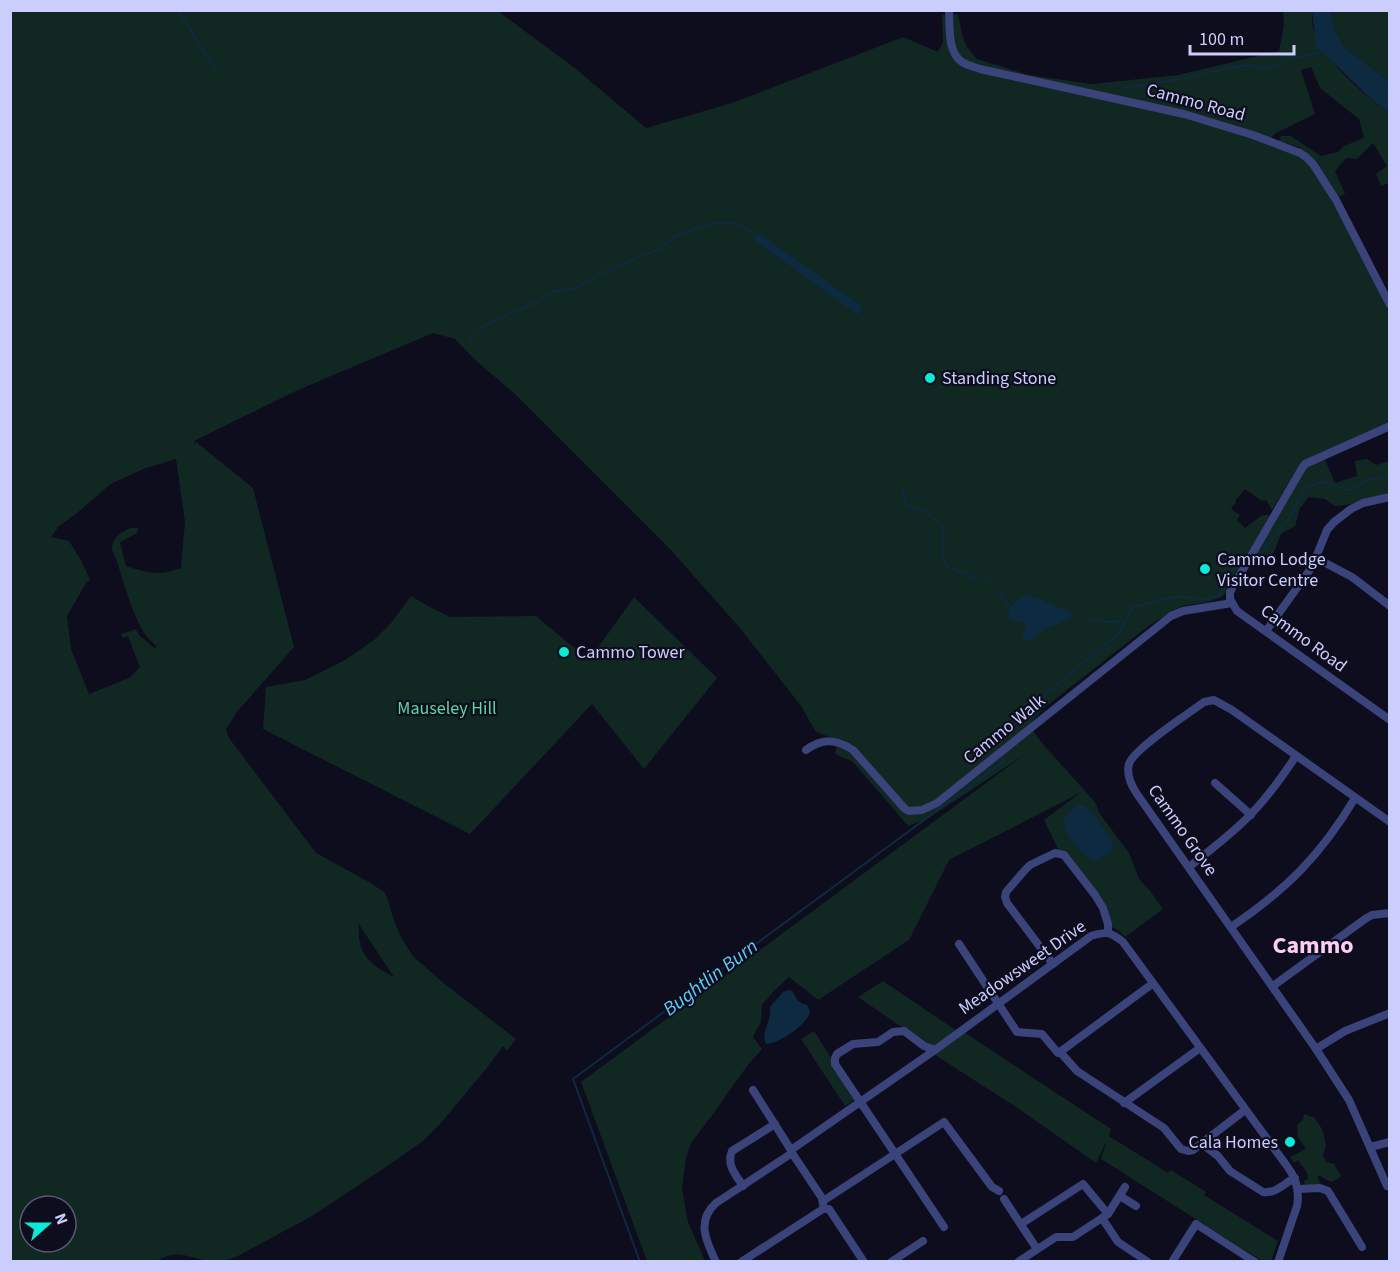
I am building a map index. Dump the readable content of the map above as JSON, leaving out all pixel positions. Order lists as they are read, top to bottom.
{
  "streets": {
    "street": [
      "Cammo Road",
      "Cammo Walk",
      "Cammo Grove",
      "Meadowsweet Drive"
    ]
  },
  "crossings": [
    ["Cammo Road", "Cammo Walk"]
  ],
  "districts": ["Cammo"],
  "water": ["Bughtlin Burn"],
  "parks": ["Mauseley Hill"],
  "places": [
    "Standing Stone",
    "Cammo Lodge Visitor Centre",
    "Cammo Tower",
    "Cala Homes"
  ],
  "scale_bar": "100 m",
  "north": "right"
}
